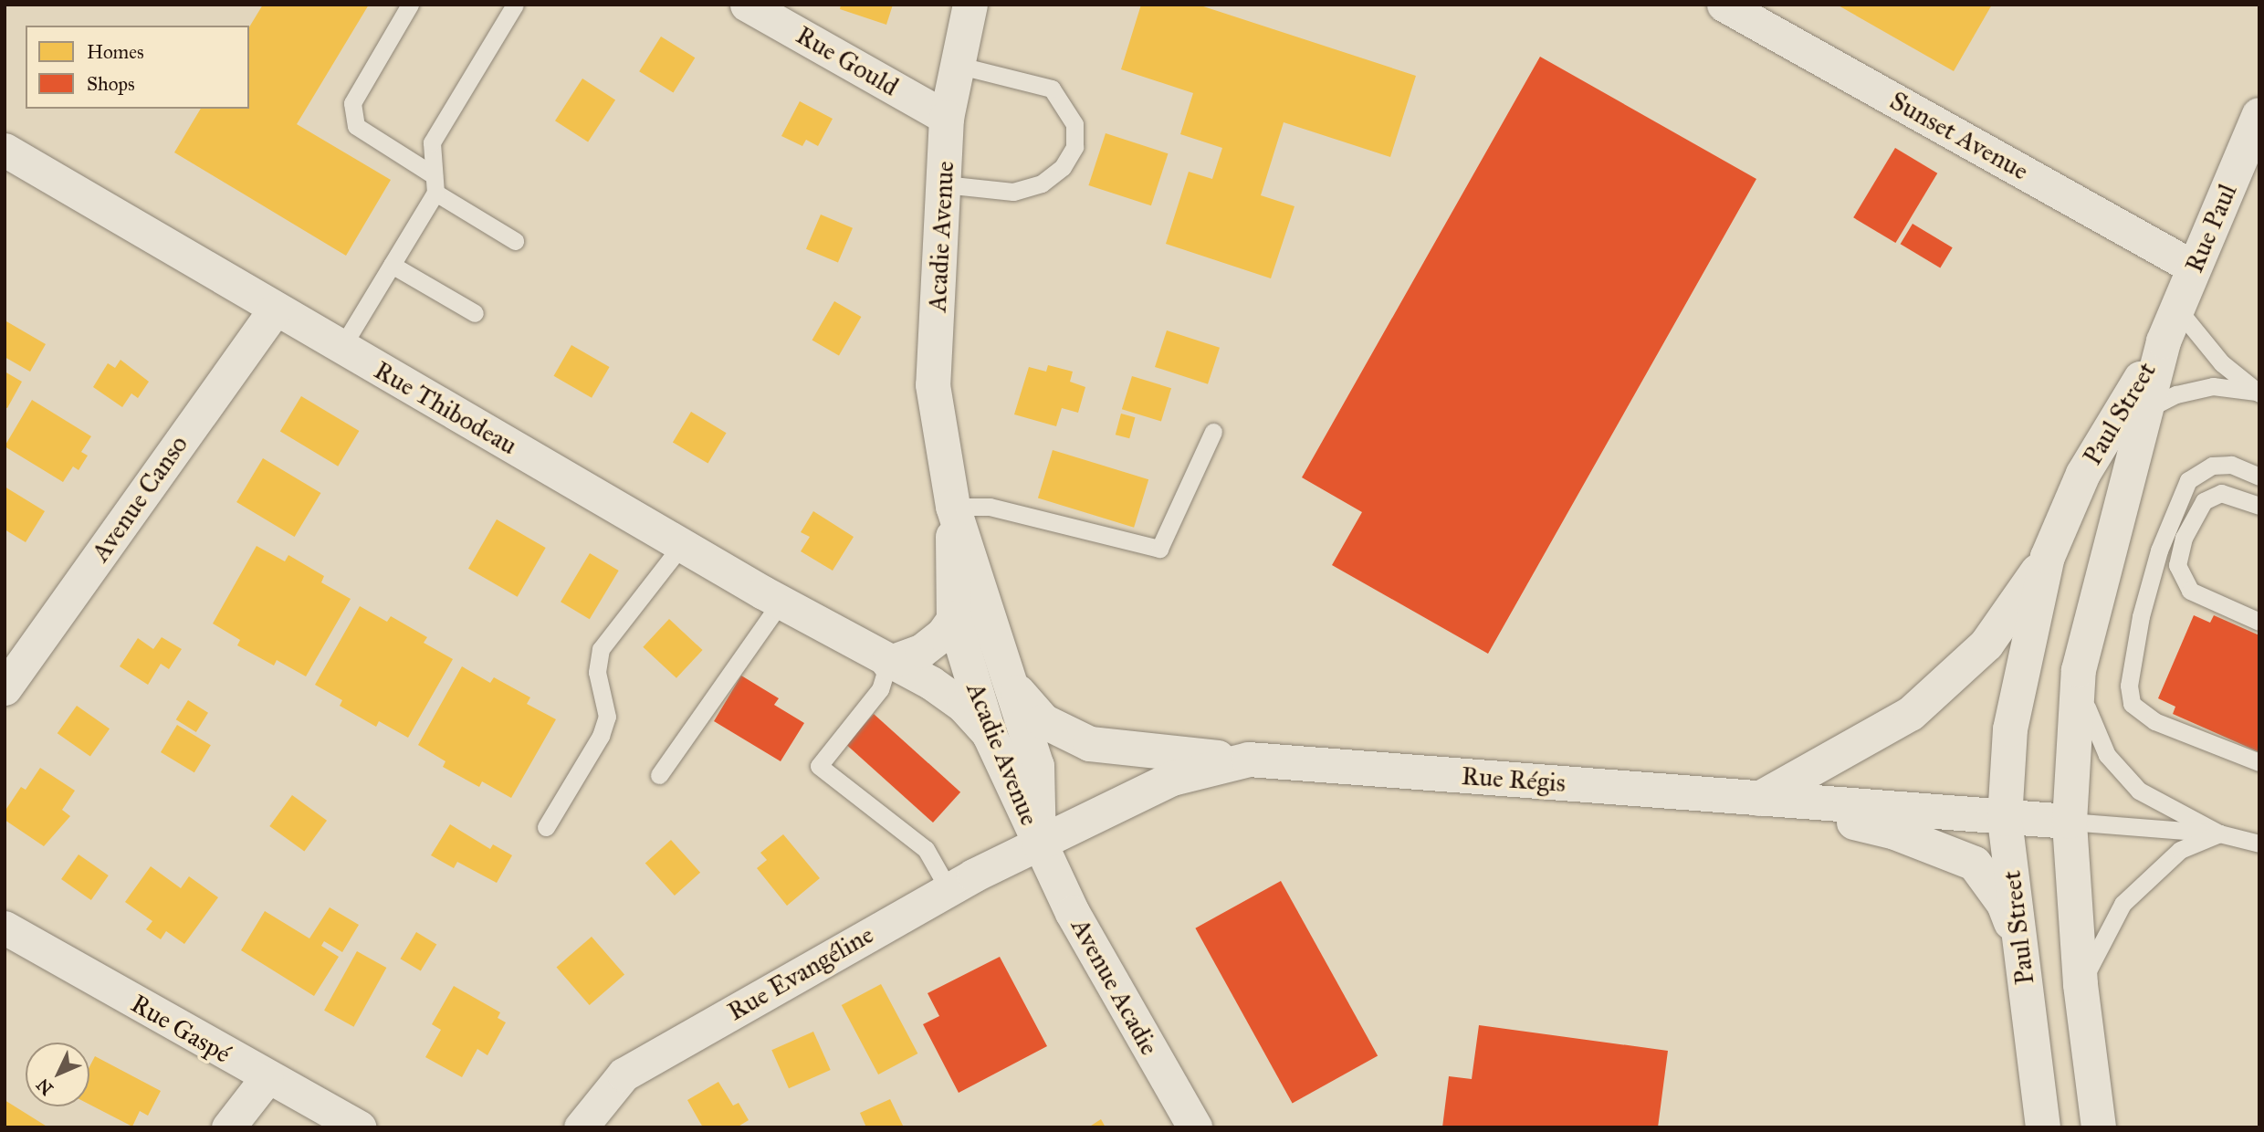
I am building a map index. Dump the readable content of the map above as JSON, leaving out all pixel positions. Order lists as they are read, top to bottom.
{
  "streets": {
    "street": [
      "Rue Gould",
      "Sunset Avenue",
      "Rue Paul",
      "Acadie Avenue",
      "Rue Thibodeau",
      "Paul Street",
      "Avenue Canso",
      "Rue Régis",
      "Rue Evangéline",
      "Avenue Acadie",
      "Rue Gaspé"
    ]
  },
  "crossings": [
    ["Rue Gould", "Acadie Avenue"],
    ["Sunset Avenue", "Rue Paul"],
    ["Rue Paul", "Paul Street"],
    ["Acadie Avenue", "Rue Thibodeau"],
    ["Acadie Avenue", "Rue Régis"],
    ["Acadie Avenue", "Rue Evangéline"],
    ["Acadie Avenue", "Avenue Acadie"],
    ["Rue Thibodeau", "Avenue Canso"],
    ["Paul Street", "Rue Régis"],
    ["Rue Régis", "Rue Evangéline"],
    ["Rue Régis", "Avenue Acadie"],
    ["Rue Evangéline", "Avenue Acadie"]
  ],
  "legend": ["Homes", "Shops"],
  "north": "bottom left"
}
